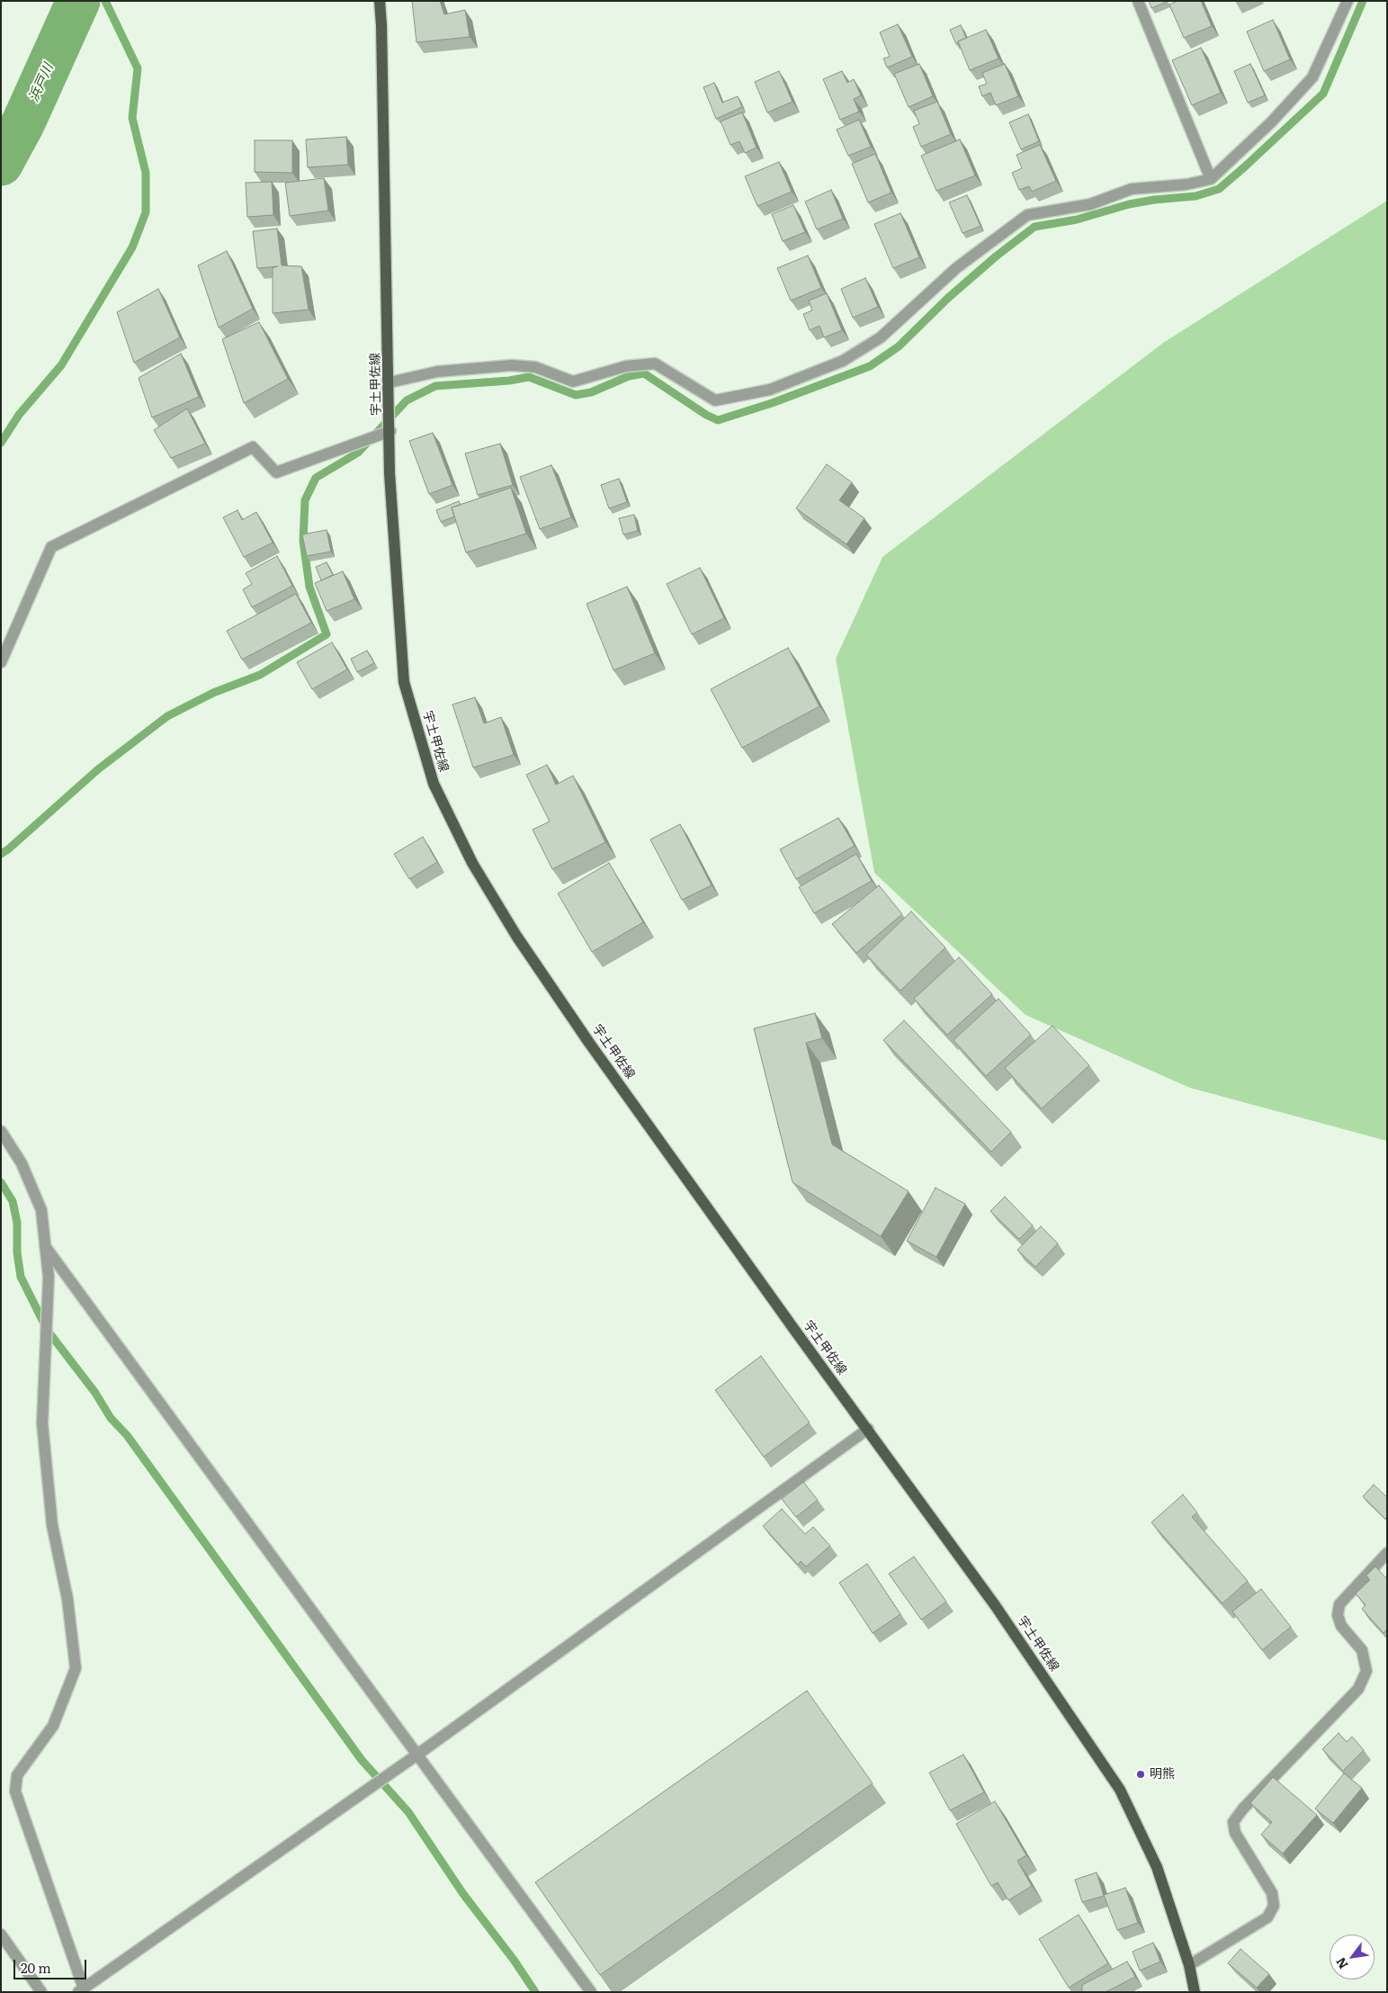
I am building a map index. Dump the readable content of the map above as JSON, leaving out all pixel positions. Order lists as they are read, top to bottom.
{
  "streets": {
    "main road": ["宇土甲佐線"]
  },
  "water": ["浜戸川"],
  "places": ["明熊"],
  "scale_bar": "20 m",
  "north": "bottom left"
}
